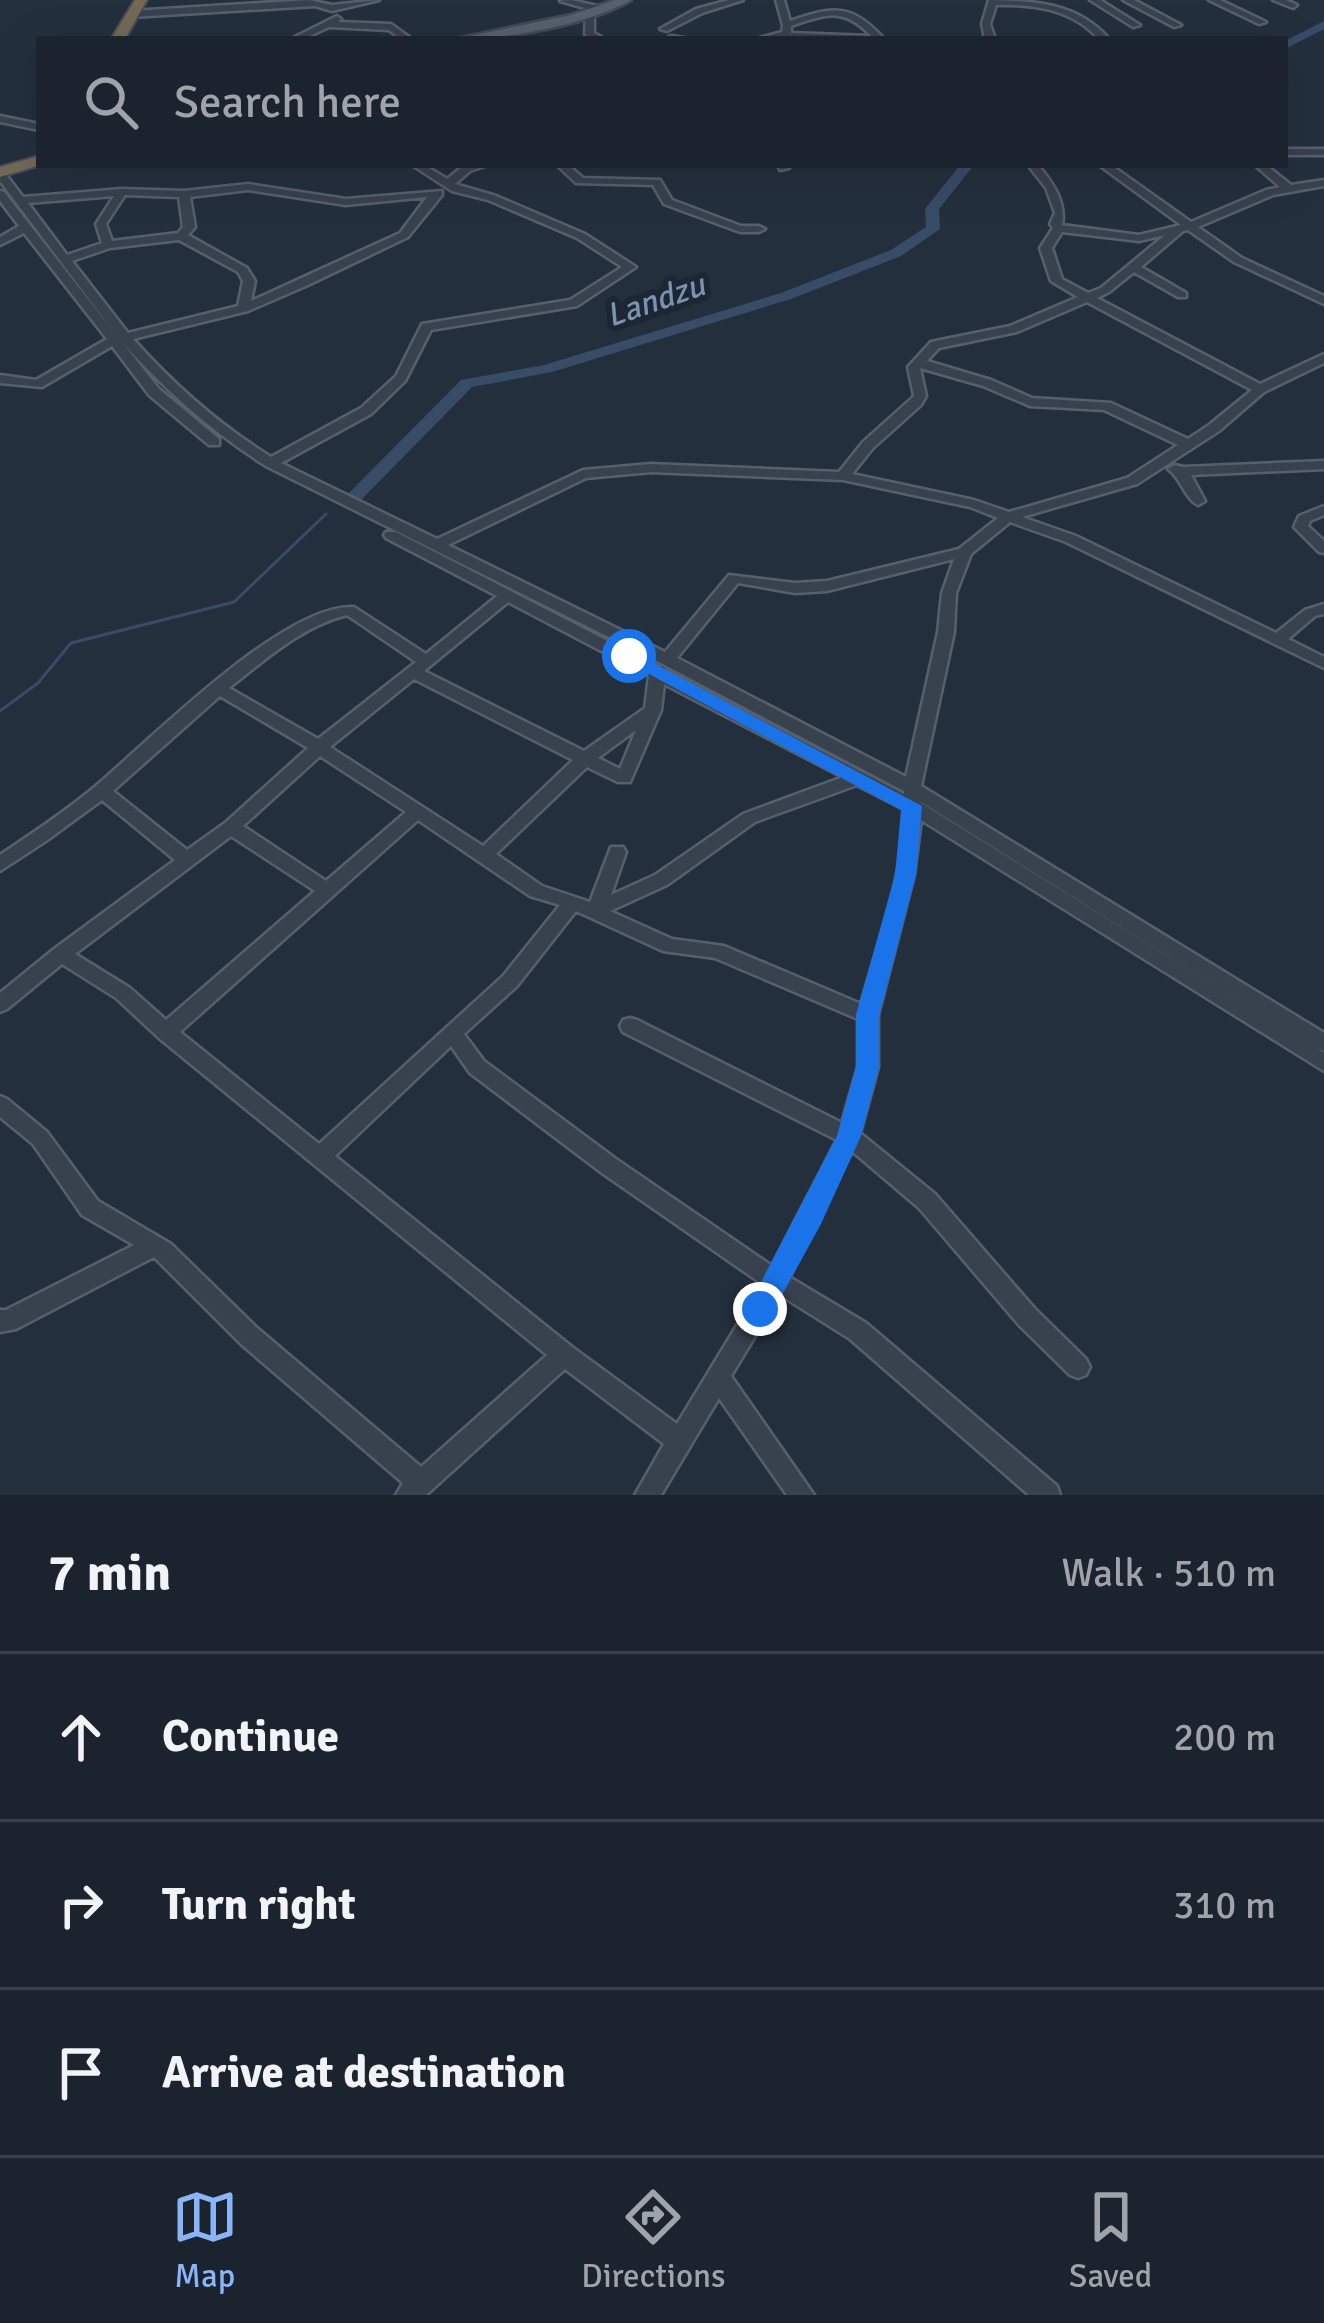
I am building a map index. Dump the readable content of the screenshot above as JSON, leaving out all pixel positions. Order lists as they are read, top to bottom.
{
  "water": ["Landzu"],
  "page": {
    "search": "Search here",
    "heading": ["7 min", "Walk · 510 m"],
    "list": [
      ["Continue", "200 m"],
      ["Turn right", "310 m"],
      "Arrive at destination"
    ],
    "nav": ["Map", "Directions", "Saved"]
  }
}
